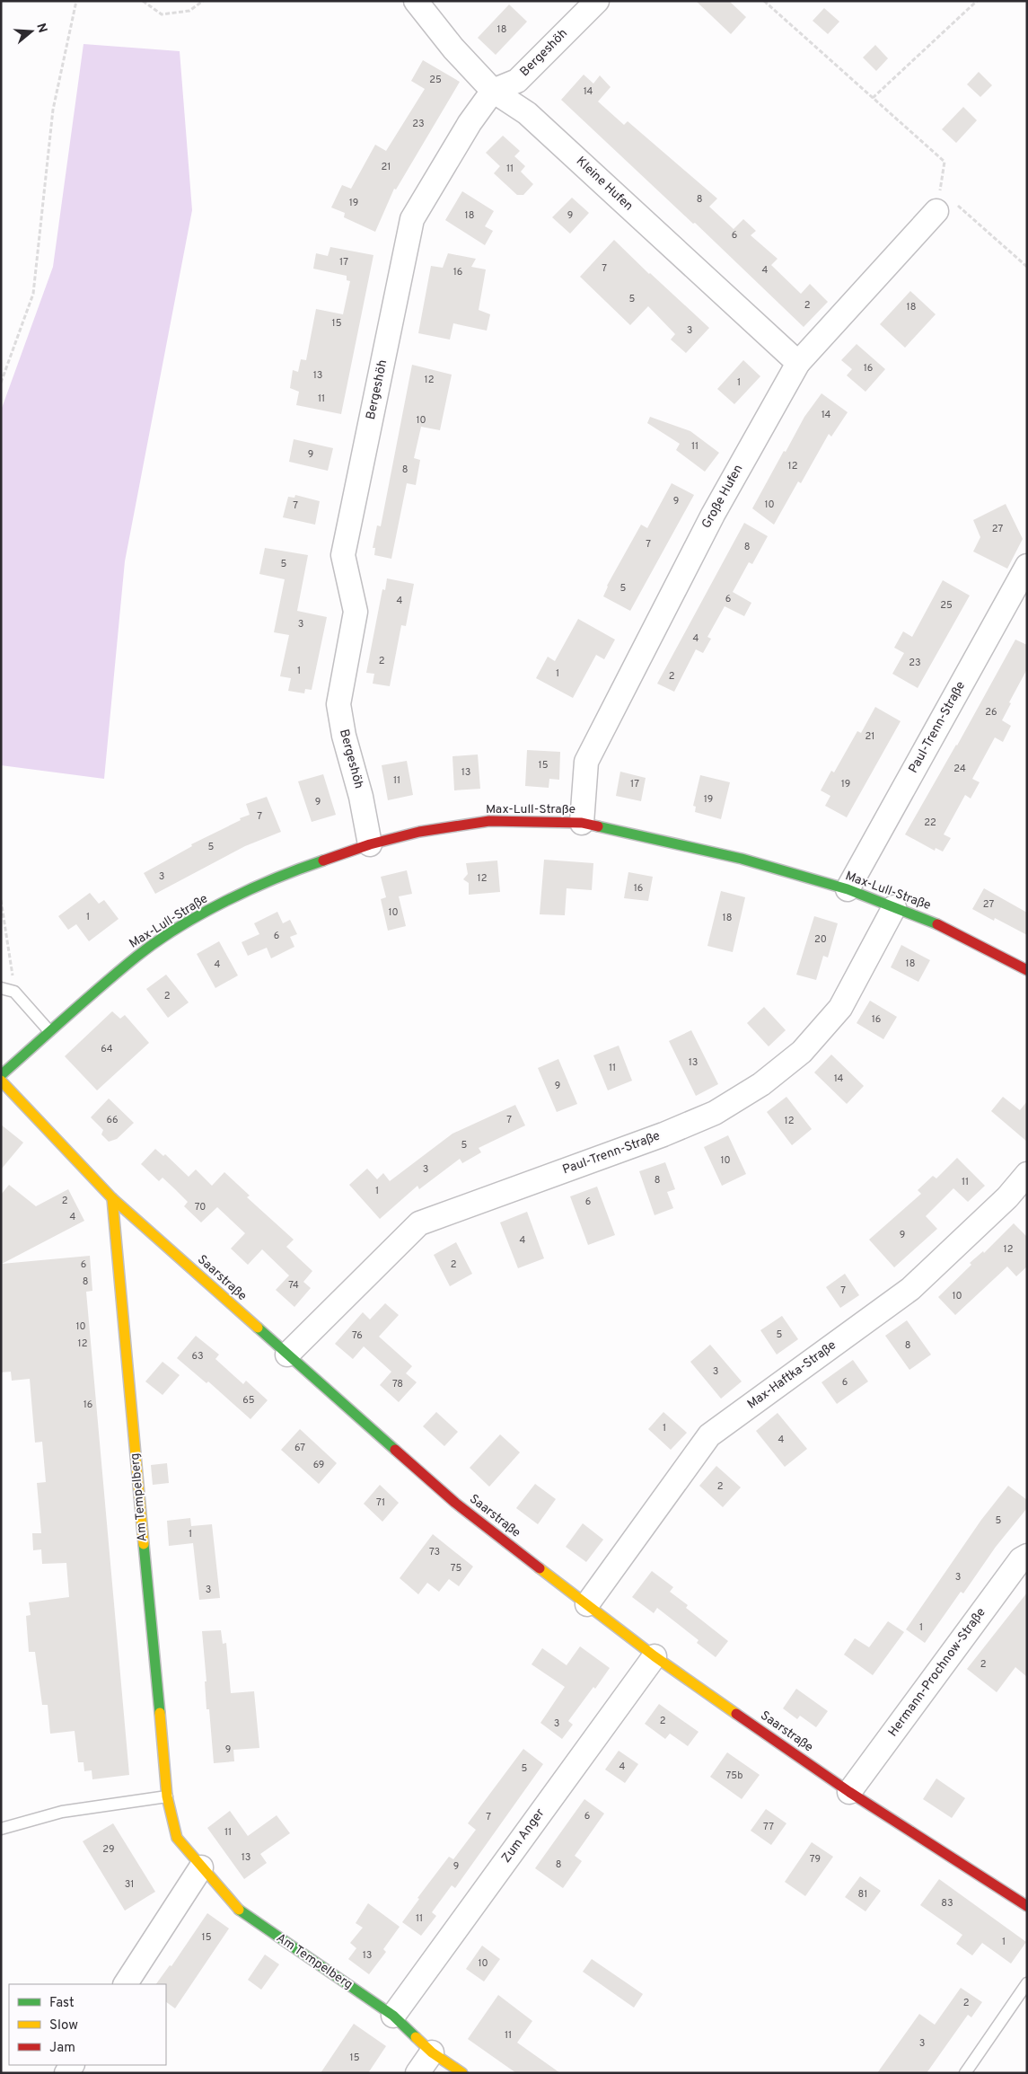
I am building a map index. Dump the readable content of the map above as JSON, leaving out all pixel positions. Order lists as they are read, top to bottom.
{
  "streets": {
    "street": [
      "Bergeshöh",
      "Kleine Hufen",
      "Große Hufen",
      "Paul-Trenn-Straße",
      "Max-Lull-Straße",
      "Saarstraße",
      "Max-Haftka-Straße",
      "Am Tempelberg",
      "Hermann-Prochnow-Straße",
      "Zum Anger"
    ]
  },
  "crossings": [
    ["Bergeshöh", "Kleine Hufen"],
    ["Bergeshöh", "Max-Lull-Straße"],
    ["Kleine Hufen", "Große Hufen"],
    ["Große Hufen", "Max-Lull-Straße"],
    ["Paul-Trenn-Straße", "Max-Lull-Straße"],
    ["Paul-Trenn-Straße", "Saarstraße"],
    ["Saarstraße", "Max-Haftka-Straße"],
    ["Saarstraße", "Am Tempelberg"],
    ["Saarstraße", "Hermann-Prochnow-Straße"],
    ["Saarstraße", "Zum Anger"],
    ["Am Tempelberg", "Zum Anger"]
  ],
  "house_numbers": [
    "18",
    "25",
    "14",
    "23",
    "21",
    "11",
    "8",
    "19",
    "18",
    "9",
    "6",
    "17",
    "7",
    "4",
    "16",
    "5",
    "2",
    "18",
    "15",
    "3",
    "16",
    "13",
    "12",
    "1",
    "11",
    "14",
    "10",
    "11",
    "9",
    "12",
    "8",
    "9",
    "10",
    "7",
    "27",
    "7",
    "8",
    "5",
    "5",
    "6",
    "4",
    "25",
    "3",
    "4",
    "2",
    "23",
    "1",
    "1",
    "2",
    "26",
    "21",
    "15",
    "24",
    "13",
    "11",
    "17",
    "19",
    "19",
    "9",
    "7",
    "22",
    "5",
    "3",
    "12",
    "16",
    "27",
    "10",
    "1",
    "18",
    "6",
    "20",
    "18",
    "4",
    "2",
    "16",
    "64",
    "13",
    "11",
    "14",
    "9",
    "66",
    "7",
    "12",
    "5",
    "10",
    "3",
    "8",
    "11",
    "1",
    "2",
    "6",
    "70",
    "4",
    "9",
    "4",
    "12",
    "6",
    "2",
    "8",
    "74",
    "7",
    "10",
    "10",
    "5",
    "76",
    "12",
    "8",
    "63",
    "3",
    "6",
    "78",
    "65",
    "16",
    "1",
    "4",
    "67",
    "69",
    "2",
    "71",
    "5",
    "1",
    "73",
    "75",
    "3",
    "3",
    "1",
    "2",
    "2",
    "3",
    "9",
    "4",
    "5",
    "75b",
    "6",
    "7",
    "77",
    "11",
    "29",
    "13",
    "79",
    "8",
    "9",
    "31",
    "81",
    "83",
    "11",
    "15",
    "1",
    "13",
    "10",
    "2",
    "11",
    "3",
    "15"
  ],
  "legend": ["Fast", "Slow", "Jam"],
  "north": "right"
}
